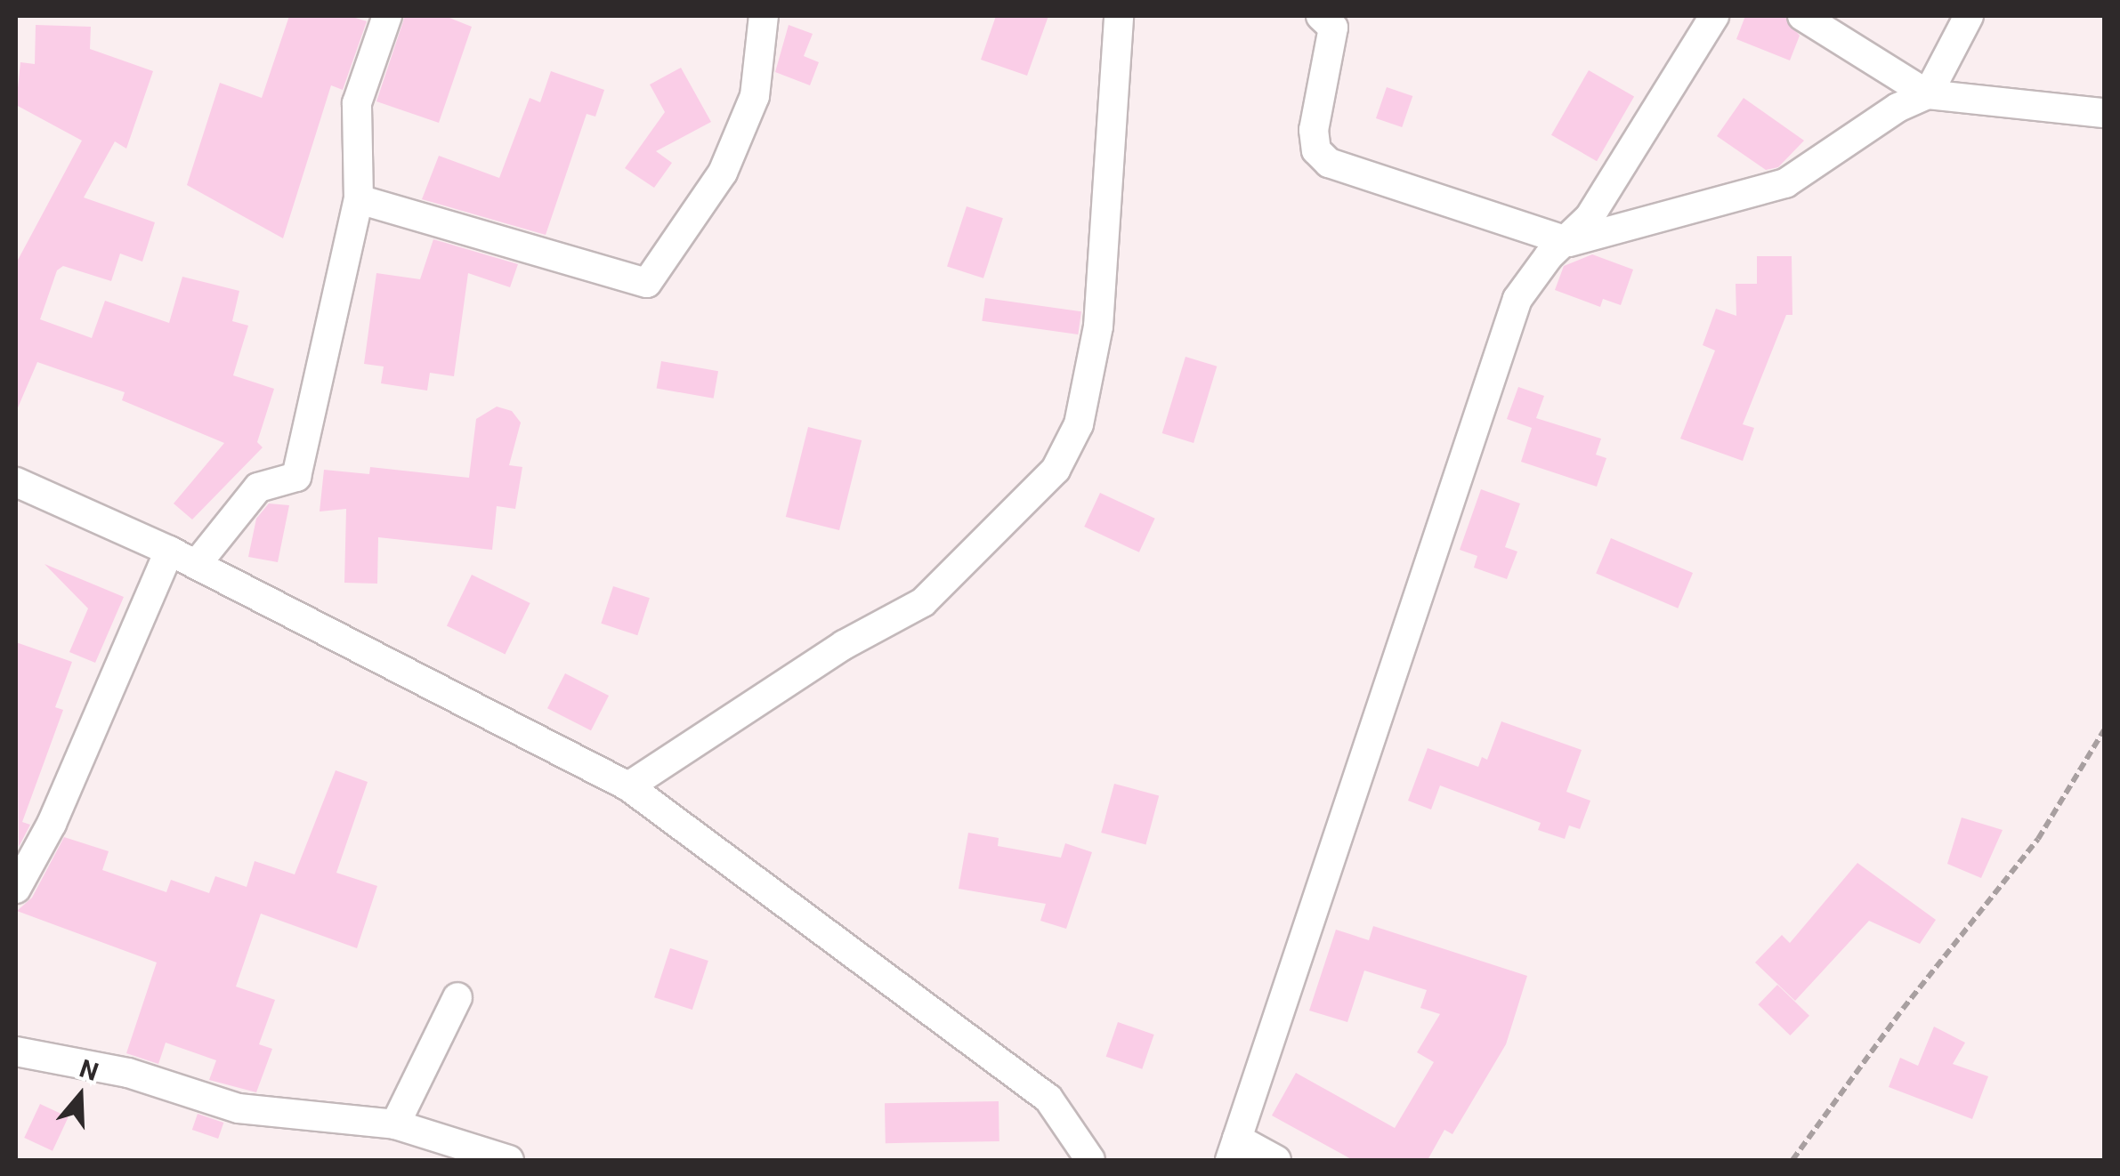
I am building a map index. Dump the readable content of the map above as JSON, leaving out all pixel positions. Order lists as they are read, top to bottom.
{
  "north": "top"
}
